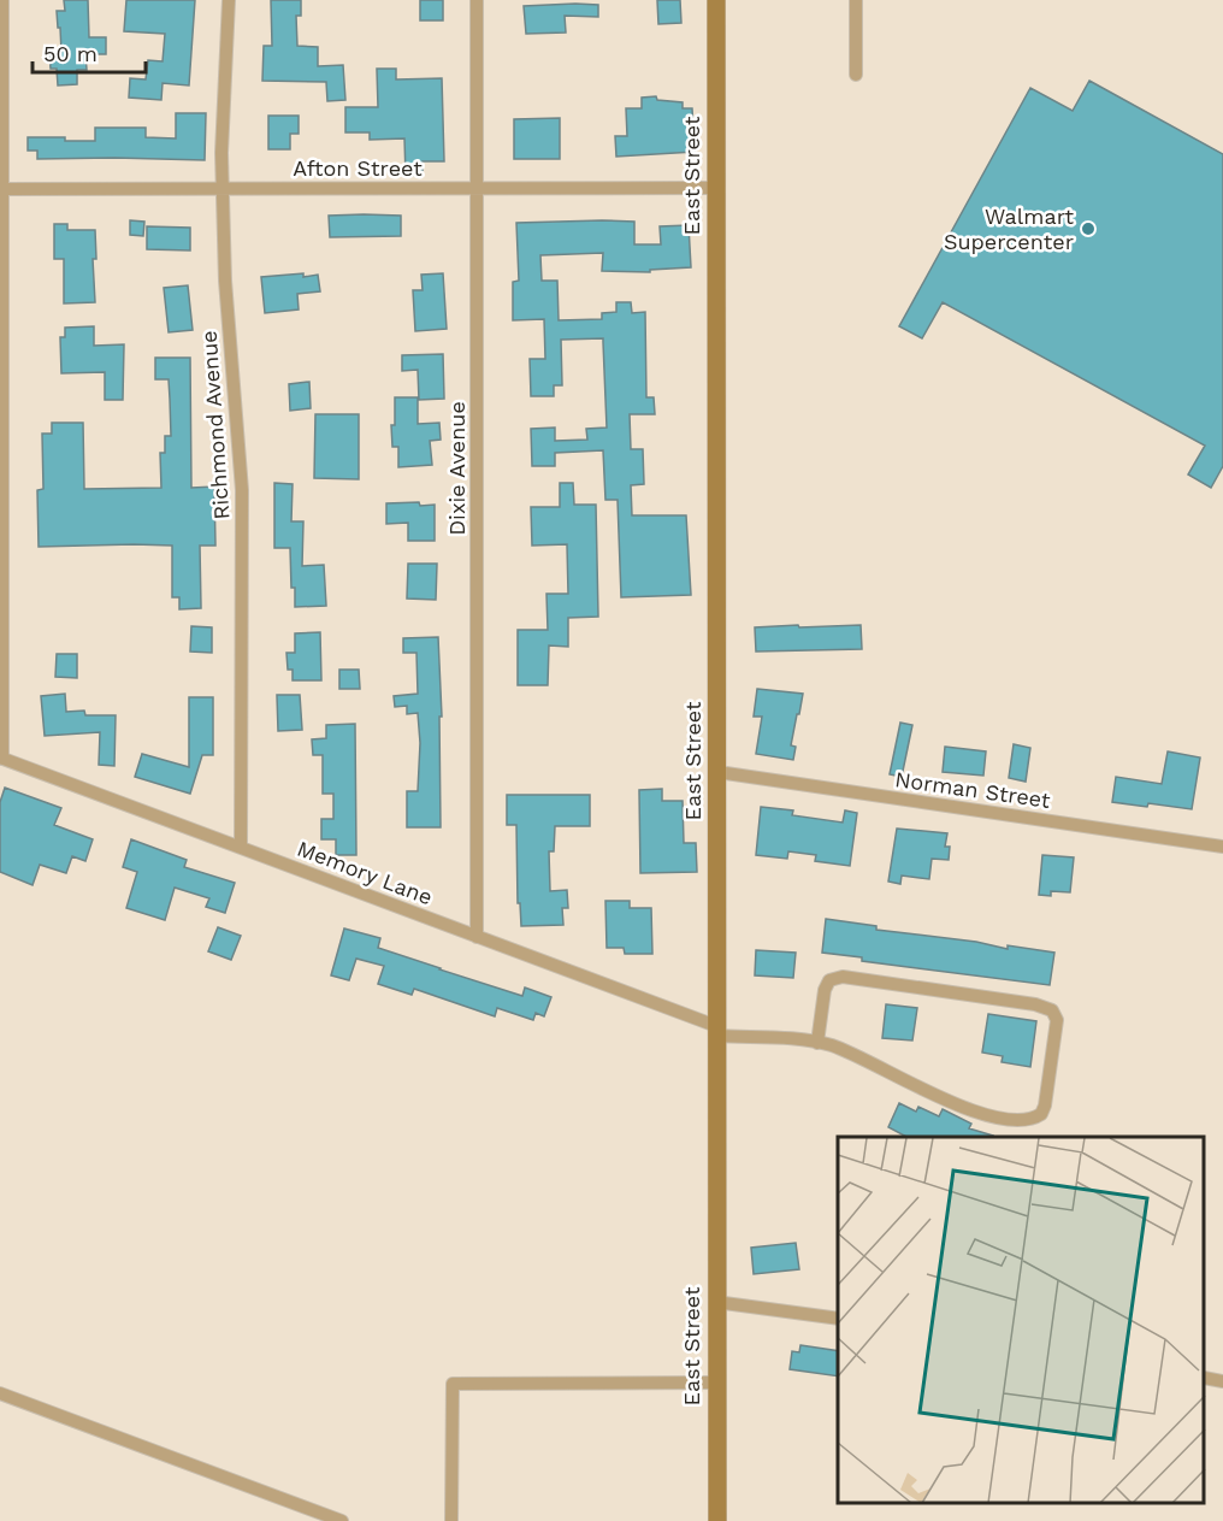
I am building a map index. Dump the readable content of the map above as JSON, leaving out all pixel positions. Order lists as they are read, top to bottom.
{
  "streets": {
    "street": [
      "Afton Street",
      "East Street",
      "Richmond Avenue",
      "Dixie Avenue",
      "Norman Street",
      "Memory Lane"
    ]
  },
  "crossings": [
    ["Afton Street", "East Street"],
    ["Afton Street", "Richmond Avenue"],
    ["Afton Street", "Dixie Avenue"],
    ["East Street", "Norman Street"],
    ["East Street", "Memory Lane"],
    ["Richmond Avenue", "Memory Lane"],
    ["Dixie Avenue", "Memory Lane"]
  ],
  "places": ["Walmart Supercenter"],
  "scale_bar": "50 m"
}
